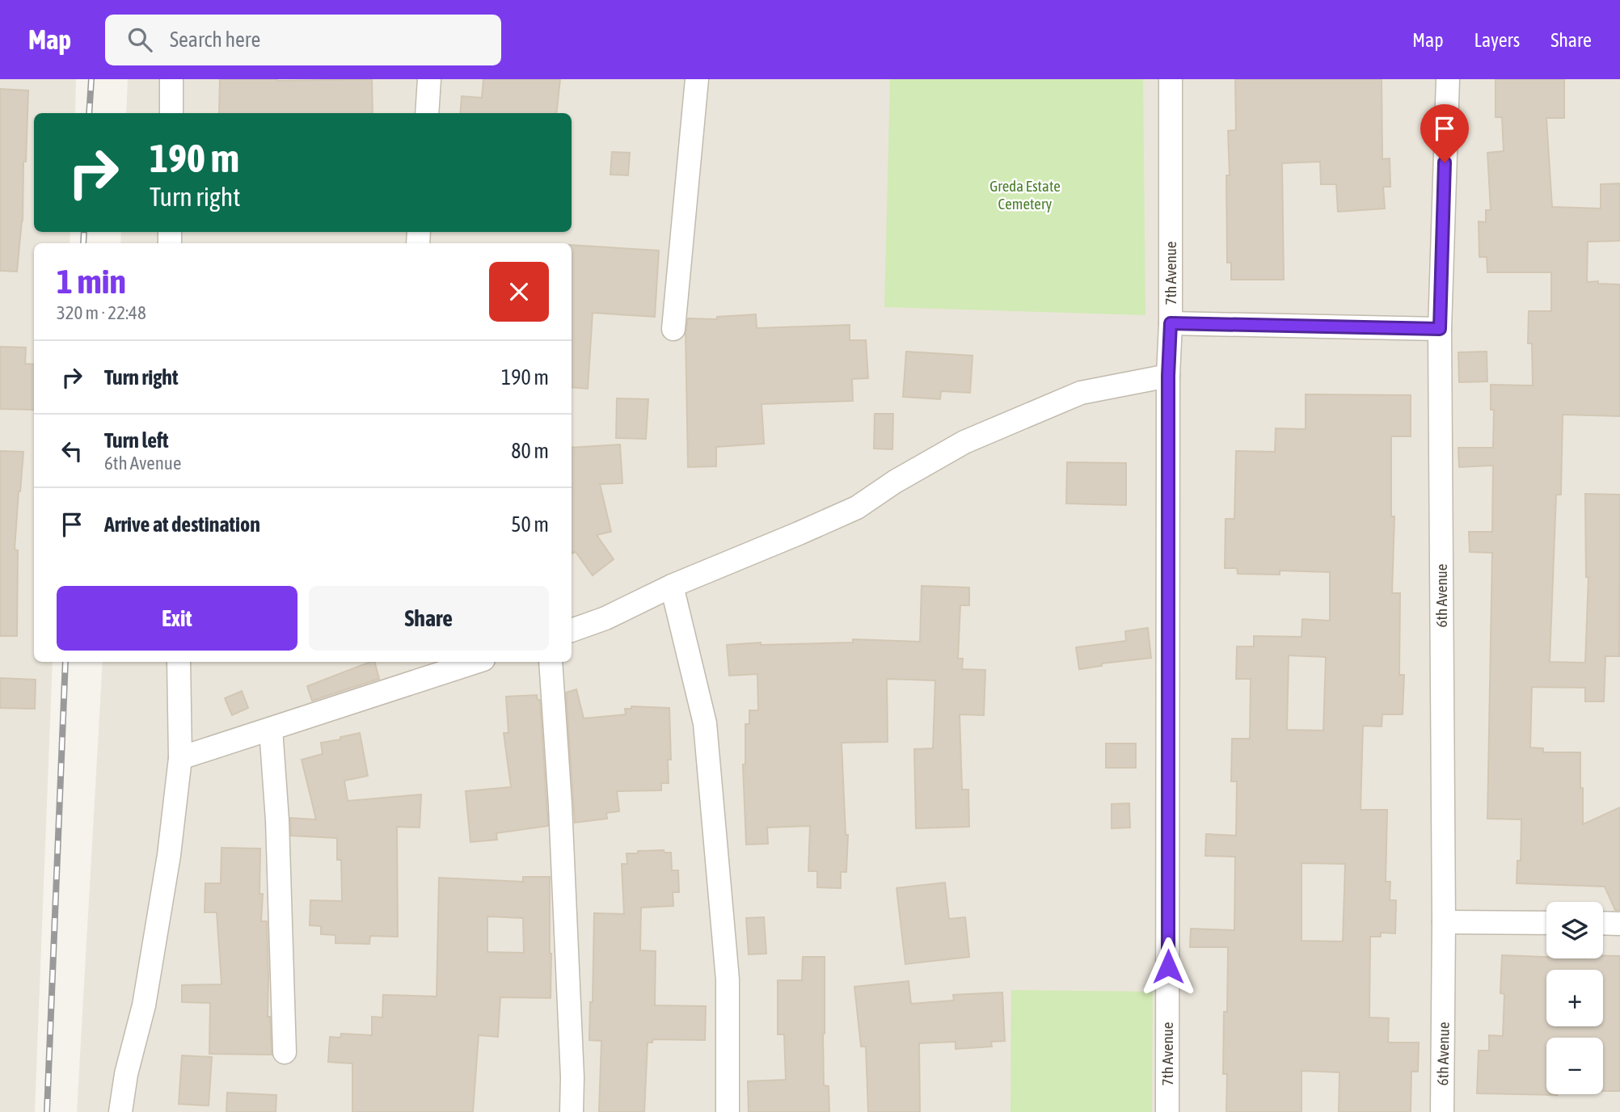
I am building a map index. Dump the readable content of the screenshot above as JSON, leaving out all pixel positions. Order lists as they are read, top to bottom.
{
  "streets": {
    "street": ["7th Avenue", "6th Avenue"]
  },
  "parks": ["Greda Estate Cemetery"],
  "page": {
    "header": "Map",
    "search": "Search here",
    "nav": ["Map", "Layers", "Share"],
    "turn": ["190 m", "Turn right"],
    "heading": ["1 min", "320 m · 22:48"],
    "list": [
      {
        "name": "Turn right",
        "value": "190 m"
      },
      {
        "name": "Turn left",
        "note": "6th Avenue",
        "value": "80 m"
      },
      {
        "name": "Arrive at destination",
        "value": "50 m"
      }
    ],
    "buttons": ["Exit", "Share"],
    "map_buttons": ["+", "−"]
  }
}
